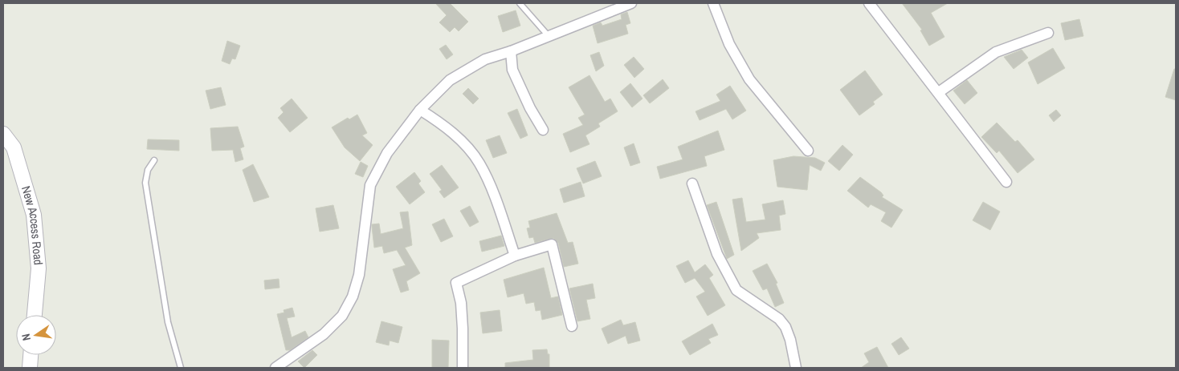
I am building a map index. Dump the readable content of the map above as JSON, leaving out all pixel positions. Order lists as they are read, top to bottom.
{
  "streets": {
    "main road": ["New Access Road"]
  },
  "north": "left"
}
